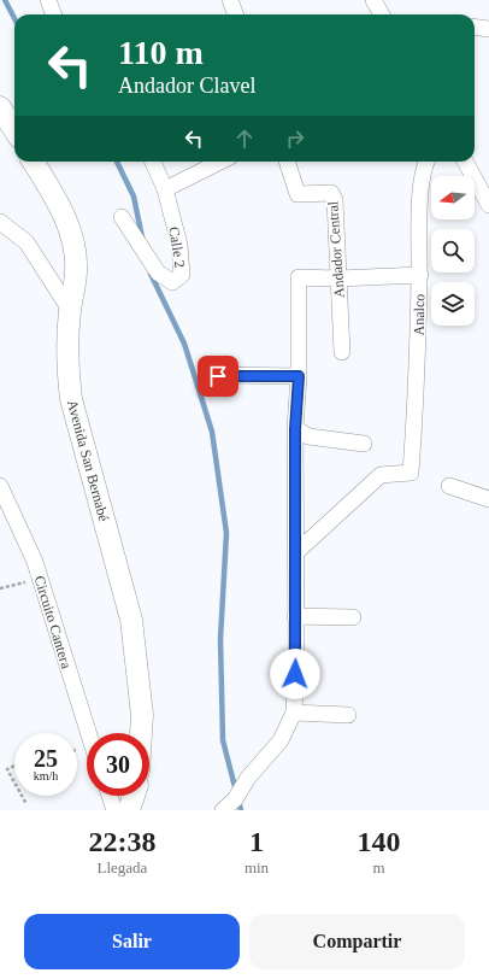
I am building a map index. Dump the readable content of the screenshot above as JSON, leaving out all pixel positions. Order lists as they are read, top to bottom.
{
  "streets": {
    "main road": ["Avenida San Bernabé"],
    "street": [
      "Calle 2",
      "Andador Central",
      "Analco",
      "Circuito Cantera"
    ]
  },
  "north": "left",
  "page": {
    "turn": ["110 m", "Andador Clavel"],
    "speed": "25 km/h",
    "limit": "30",
    "eta": [
      "22:38",
      "Llegada",
      "1",
      "min",
      "140",
      "m"
    ],
    "buttons": ["Salir", "Compartir"]
  }
}
